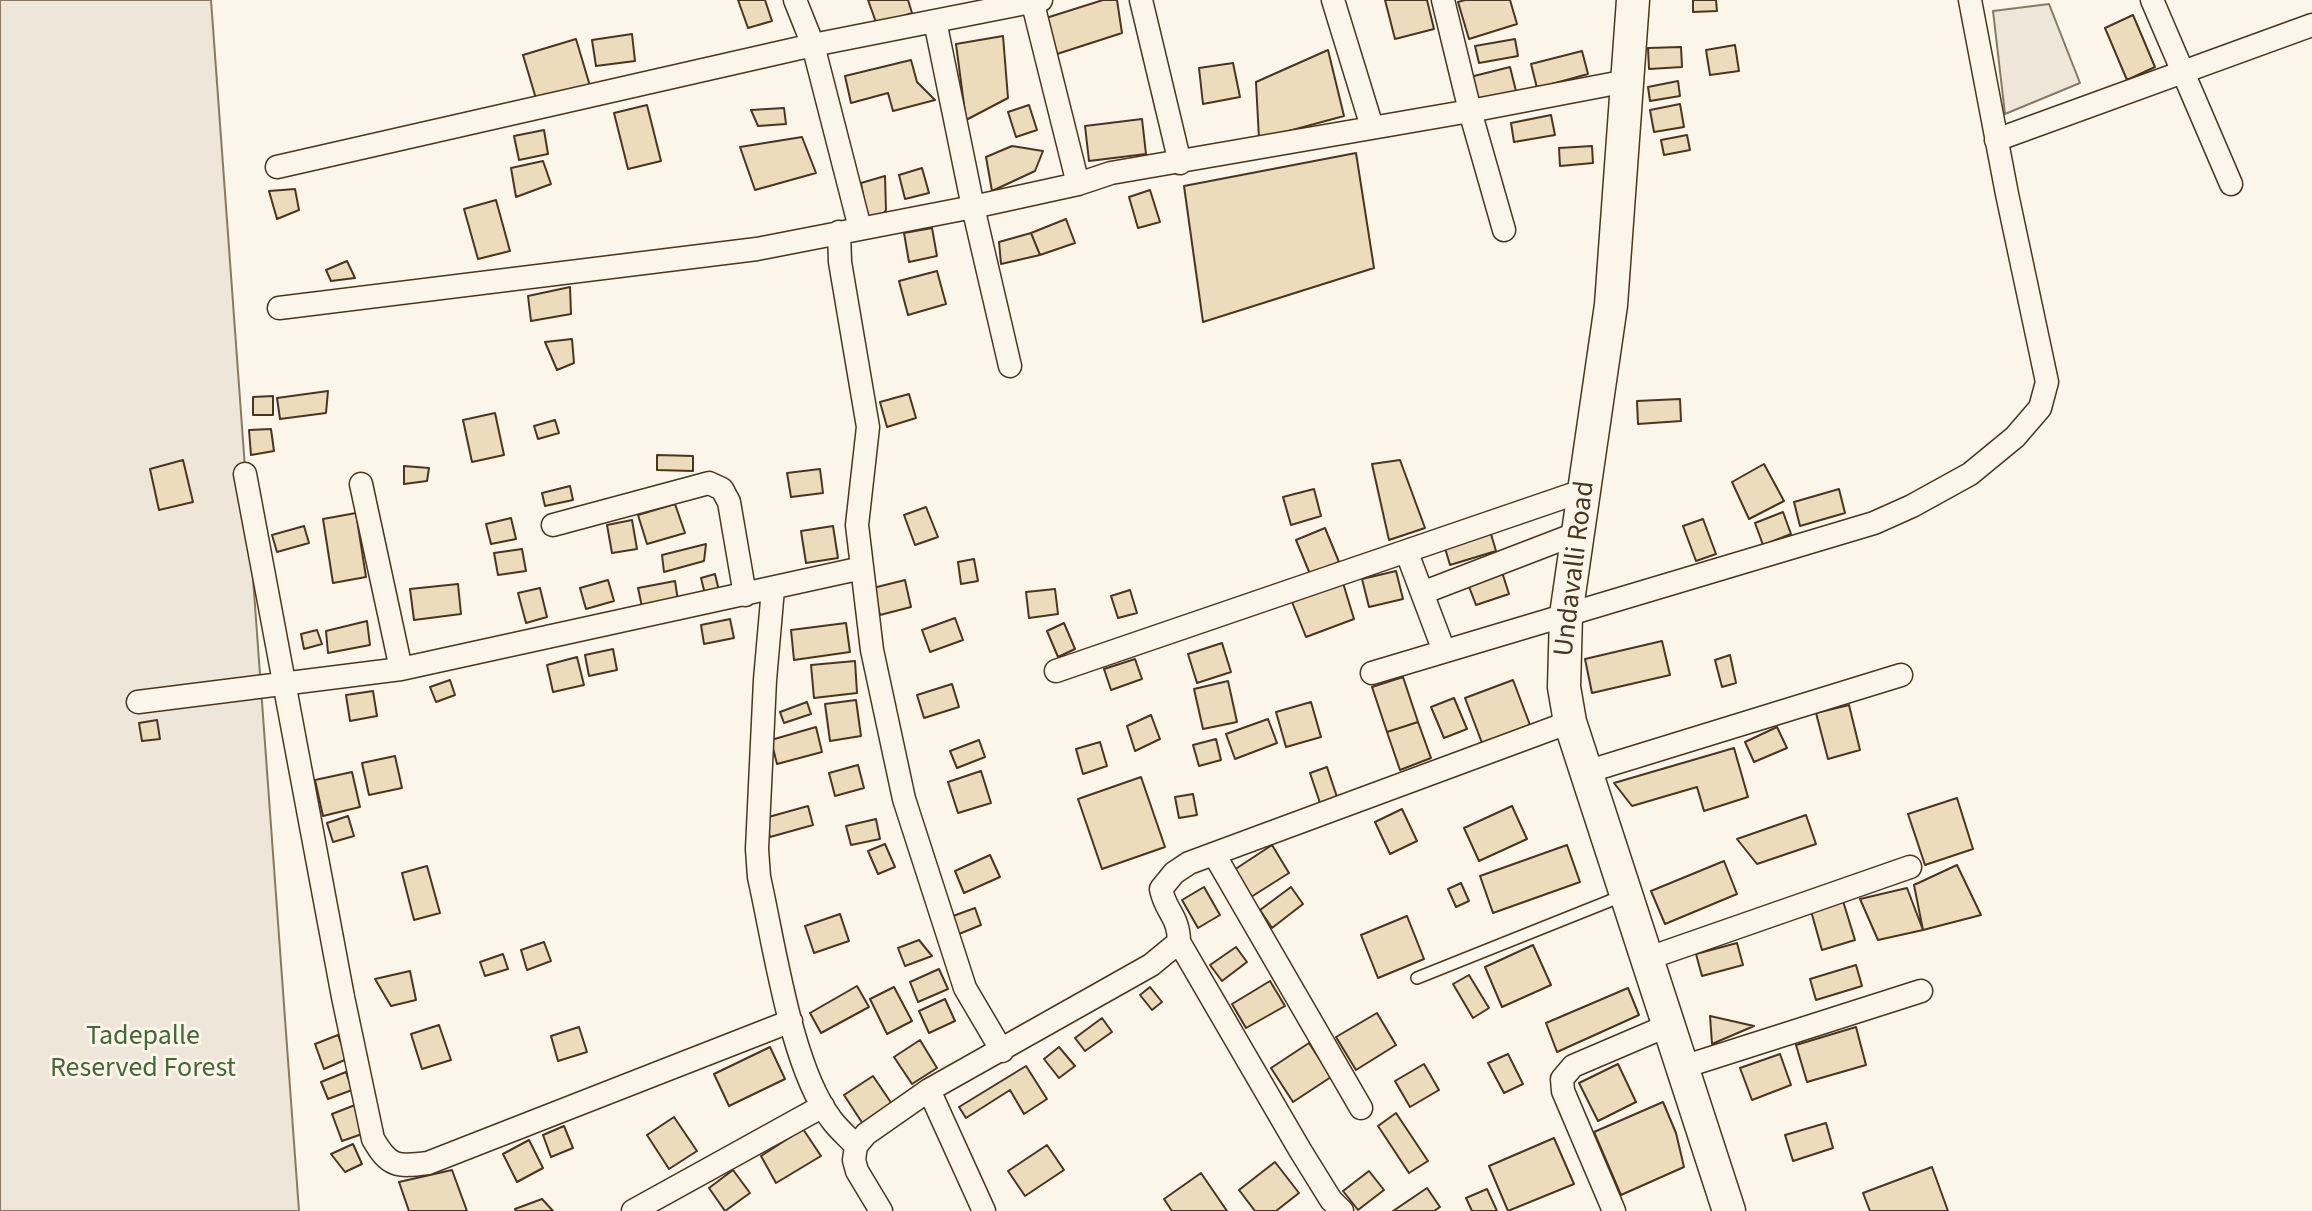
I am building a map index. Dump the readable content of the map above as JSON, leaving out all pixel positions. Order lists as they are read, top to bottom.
{
  "streets": {
    "main road": ["Undavalli Road"]
  },
  "parks": ["Tadepalle Reserved Forest"]
}
